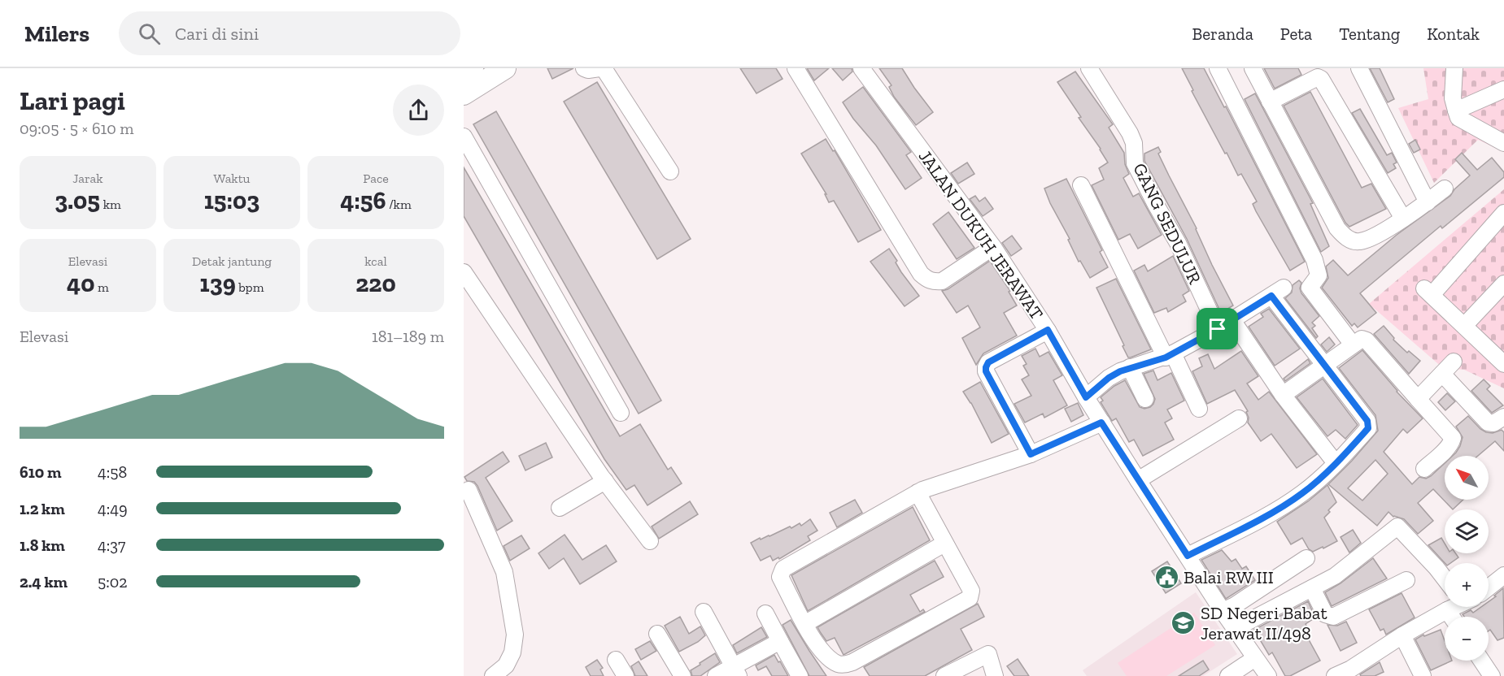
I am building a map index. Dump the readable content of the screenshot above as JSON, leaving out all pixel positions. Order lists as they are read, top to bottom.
{
  "streets": {
    "street": ["GANG SEDULUR", "JALAN DUKUH JERAWAT"]
  },
  "places": {
    "public building": ["Balai RW III"],
    "school or university": ["SD Negeri Babat Jerawat II/498"]
  },
  "north": "top left",
  "page": {
    "header": "Milers",
    "search": "Cari di sini",
    "nav": [
      "Beranda",
      "Peta",
      "Tentang",
      "Kontak"
    ],
    "heading": ["Lari pagi", "09:05 · 5 × 610 m"],
    "stats": [
      ["Jarak", "3.05 km"],
      ["Waktu", "15:03"],
      ["Pace", "4:56 /km"],
      ["Elevasi", "40 m"],
      ["Detak jantung", "139 bpm"],
      ["kcal", "220"]
    ],
    "chart": ["Elevasi", "181–189 m"],
    "list": [
      {
        "name": "610 m",
        "note": "4:58"
      },
      {
        "name": "1.2 km",
        "note": "4:49"
      },
      {
        "name": "1.8 km",
        "note": "4:37"
      },
      {
        "name": "2.4 km",
        "note": "5:02"
      }
    ],
    "map_buttons": ["+", "−"]
  }
}
